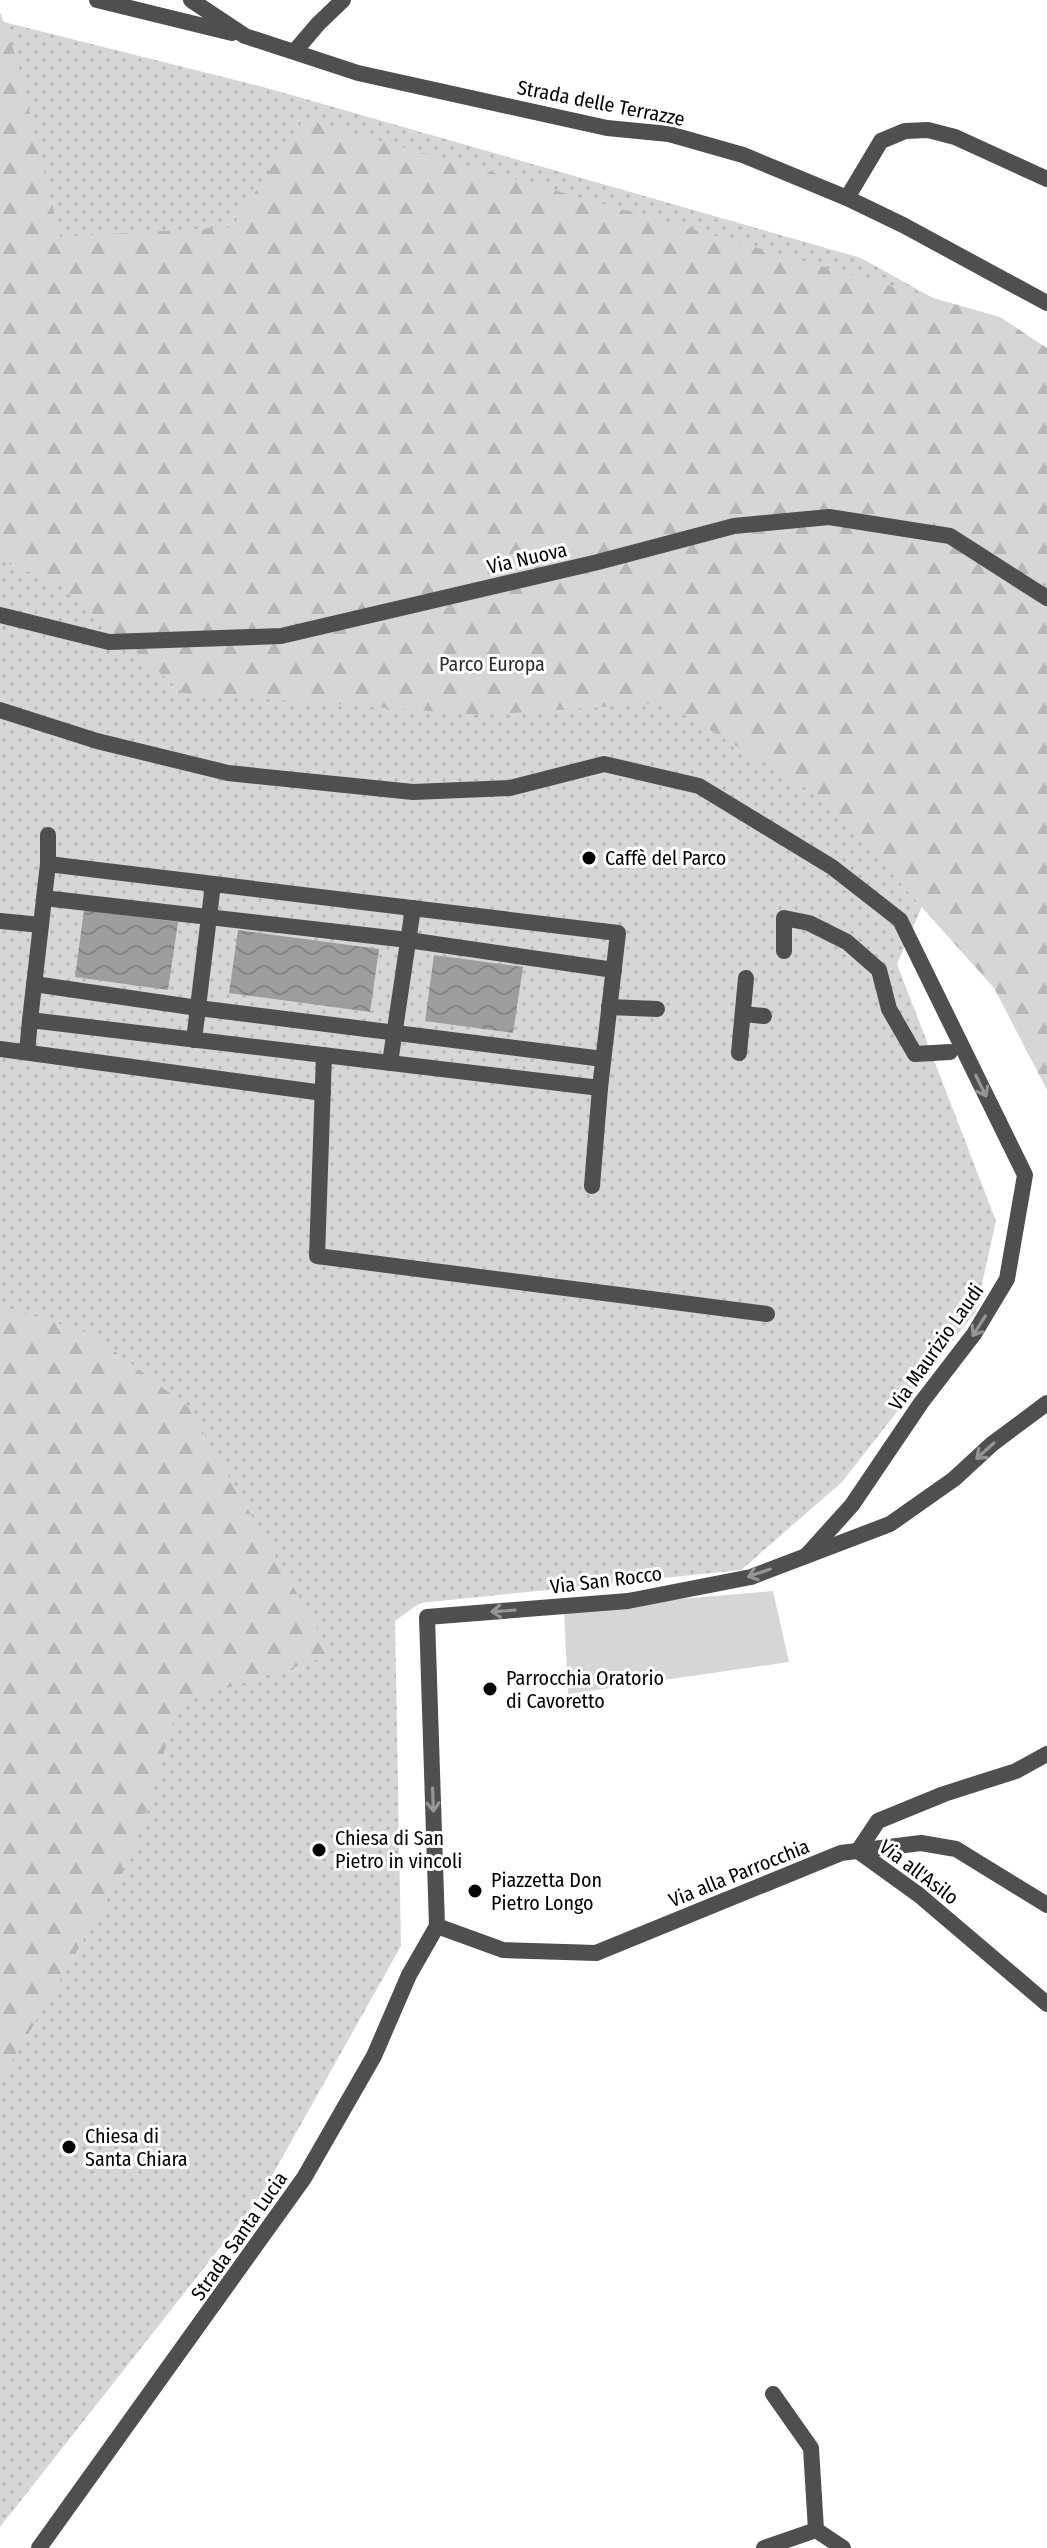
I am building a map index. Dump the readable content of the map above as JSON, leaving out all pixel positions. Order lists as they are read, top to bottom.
{
  "streets": {
    "street": [
      "Strada delle Terrazze",
      "Via Nuova",
      "Via Maurizio Laudi",
      "Via San Rocco",
      "Via all'Asilo",
      "Via alla Parrocchia",
      "Strada Santa Lucia"
    ]
  },
  "crossings": [
    ["Via Maurizio Laudi", "Via San Rocco"],
    ["Via San Rocco", "Via alla Parrocchia"],
    ["Via San Rocco", "Strada Santa Lucia"],
    ["Via all'Asilo", "Via alla Parrocchia"],
    ["Via alla Parrocchia", "Strada Santa Lucia"]
  ],
  "one_way": ["Via San Rocco"],
  "parks": ["Parco Europa"],
  "places": [
    "Caffè del Parco",
    "Parrocchia Oratorio di Cavoretto",
    "Chiesa di San Pietro in vincoli",
    "Piazzetta Don Pietro Longo",
    "Chiesa di Santa Chiara"
  ]
}
